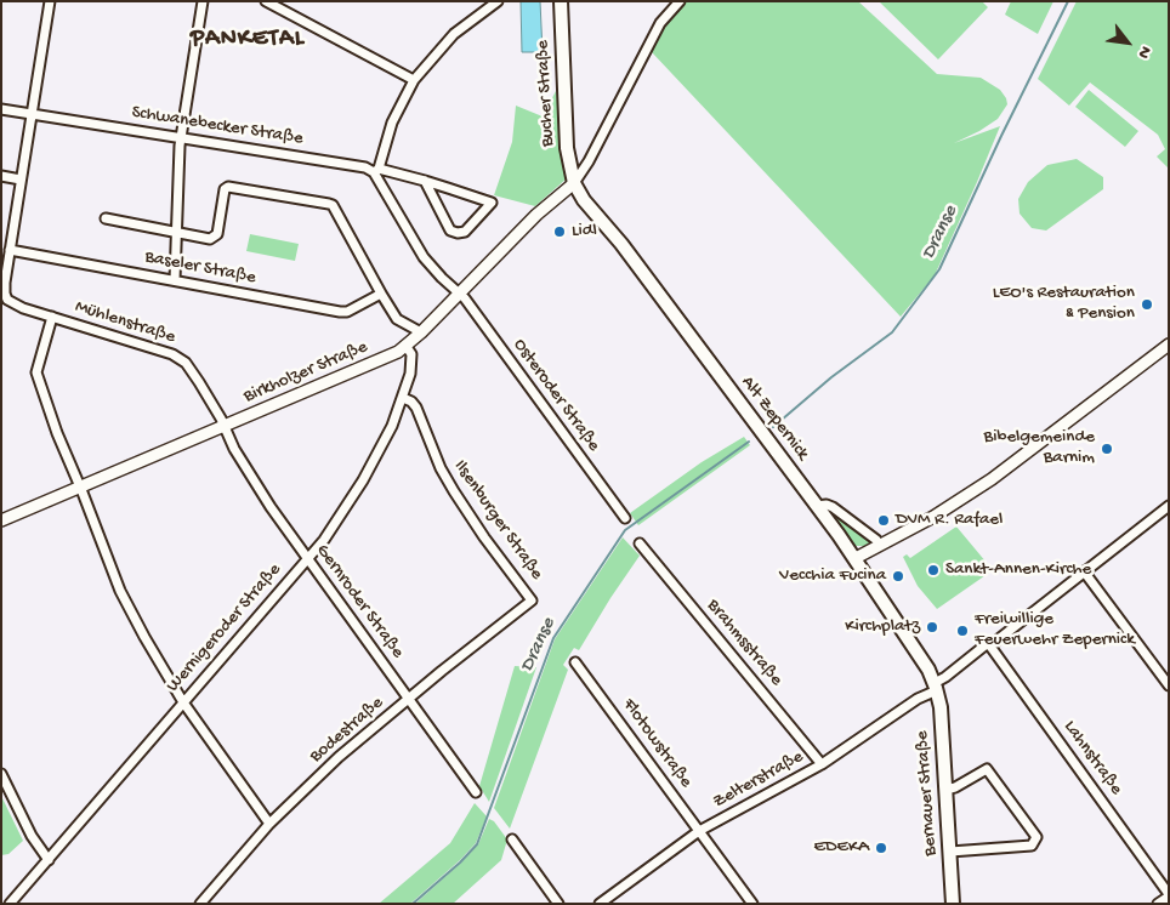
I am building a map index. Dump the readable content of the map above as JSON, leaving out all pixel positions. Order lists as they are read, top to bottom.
{
  "streets": {
    "main road": ["Bucher Straße", "Alt Zepernick", "Bernauer Straße"],
    "street": [
      "Schwanebecker Straße",
      "Baseler Straße",
      "Mühlenstraße",
      "Birkholzer Straße",
      "Osteroder Straße",
      "Ilsenburger Straße",
      "Gernroder Straße",
      "Wernigeroder Straße",
      "Brahmsstraße",
      "Bodestraße",
      "Flotowstraße",
      "Lahnstraße",
      "Zelterstraße"
    ]
  },
  "crossings": [
    ["Bucher Straße", "Birkholzer Straße"],
    ["Bucher Straße", "Alt Zepernick"],
    ["Schwanebecker Straße", "Mühlenstraße"],
    ["Schwanebecker Straße", "Osteroder Straße"],
    ["Baseler Straße", "Mühlenstraße"],
    ["Mühlenstraße", "Birkholzer Straße"],
    ["Mühlenstraße", "Gernroder Straße"],
    ["Birkholzer Straße", "Osteroder Straße"],
    ["Birkholzer Straße", "Alt Zepernick"],
    ["Birkholzer Straße", "Gernroder Straße"],
    ["Birkholzer Straße", "Wernigeroder Straße"],
    ["Alt Zepernick", "Zelterstraße"],
    ["Alt Zepernick", "Bernauer Straße"],
    ["Ilsenburger Straße", "Wernigeroder Straße"],
    ["Ilsenburger Straße", "Bodestraße"],
    ["Gernroder Straße", "Wernigeroder Straße"],
    ["Gernroder Straße", "Bodestraße"],
    ["Brahmsstraße", "Zelterstraße"],
    ["Flotowstraße", "Zelterstraße"],
    ["Lahnstraße", "Zelterstraße"],
    ["Zelterstraße", "Bernauer Straße"]
  ],
  "districts": ["PANKETAL"],
  "water": ["Dranse"],
  "places": [
    "Lidl",
    "LEO's Restauration & Pension",
    "Bibelgemeinde Barnim",
    "DVM R. Rafael",
    "Sankt-Annen-Kirche",
    "Vecchia Fucina",
    "Kirchplatz",
    "Freiwillige Feuerwehr Zepernick",
    "EDEKA"
  ],
  "north": "bottom right"
}
